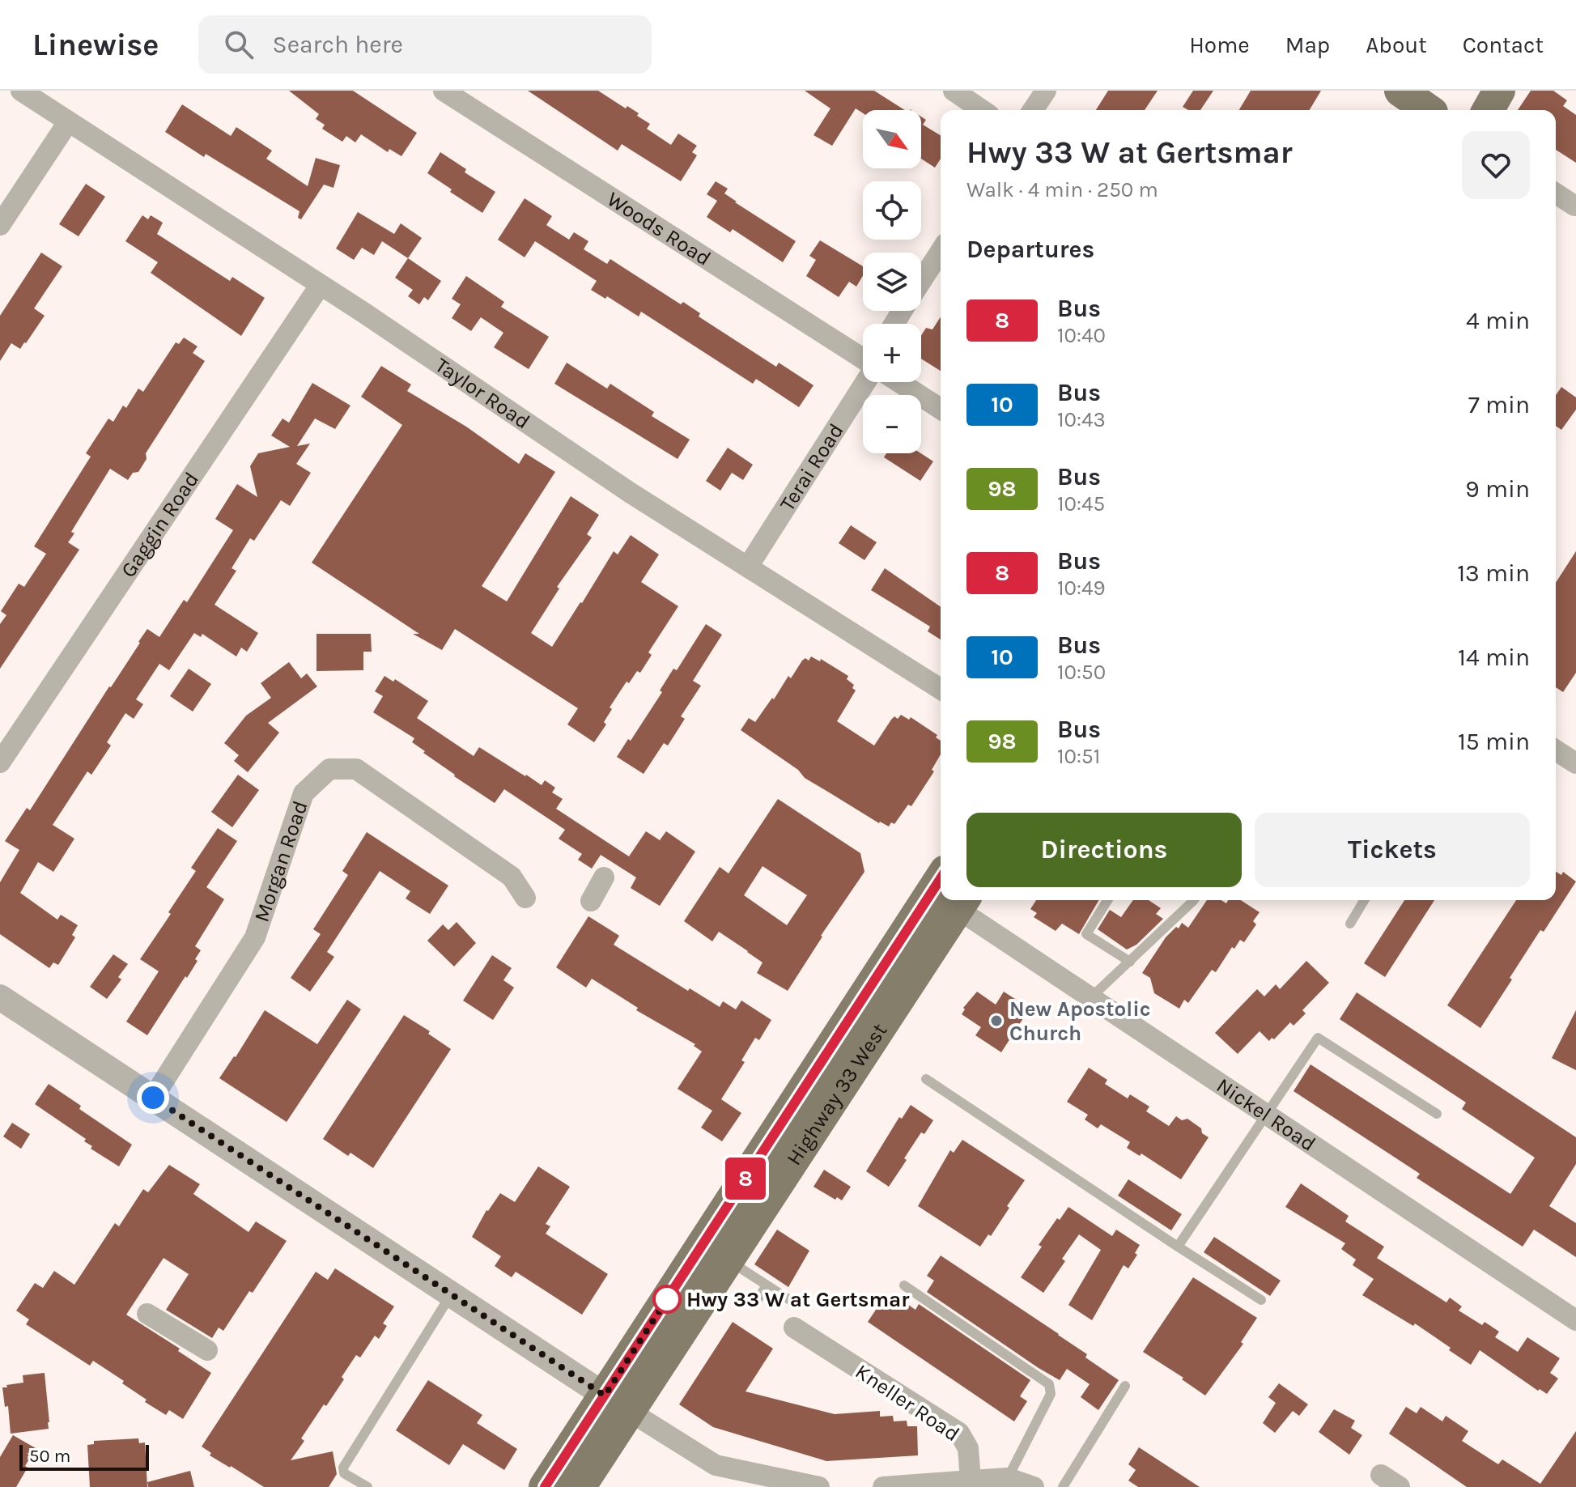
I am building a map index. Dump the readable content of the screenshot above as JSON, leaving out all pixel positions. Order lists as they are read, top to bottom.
{
  "streets": {
    "main road": ["Highway 33 West"],
    "street": [
      "Woods Road",
      "Taylor Road",
      "Terai Road",
      "Gaggin Road",
      "Morgan Road",
      "Nickel Road",
      "Kneller Road"
    ]
  },
  "crossings": [
    ["Taylor Road", "Terai Road"],
    ["Taylor Road", "Gaggin Road"],
    ["Highway 33 West", "Nickel Road"]
  ],
  "places": ["New Apostolic Church", "Hwy 33 W at Gertsmar"],
  "lines": ["bus line 8"],
  "scale_bar": "50 m",
  "north": "bottom right",
  "page": {
    "header": "Linewise",
    "search": "Search here",
    "nav": [
      "Home",
      "Map",
      "About",
      "Contact"
    ],
    "on_map": "8",
    "map_buttons": ["+", "−"],
    "heading": [
      ["Hwy 33 W at Gertsmar", "Walk · 4 min · 250 m"],
      "Departures"
    ],
    "list": [
      {
        "mark": "8",
        "name": "Bus",
        "note": "10:40",
        "value": "4 min"
      },
      {
        "mark": "10",
        "name": "Bus",
        "note": "10:43",
        "value": "7 min"
      },
      {
        "mark": "98",
        "name": "Bus",
        "note": "10:45",
        "value": "9 min"
      },
      {
        "mark": "8",
        "name": "Bus",
        "note": "10:49",
        "value": "13 min"
      },
      {
        "mark": "10",
        "name": "Bus",
        "note": "10:50",
        "value": "14 min"
      },
      {
        "mark": "98",
        "name": "Bus",
        "note": "10:51",
        "value": "15 min"
      }
    ],
    "buttons": ["Directions", "Tickets"],
    "scale": "50 m"
  }
}
